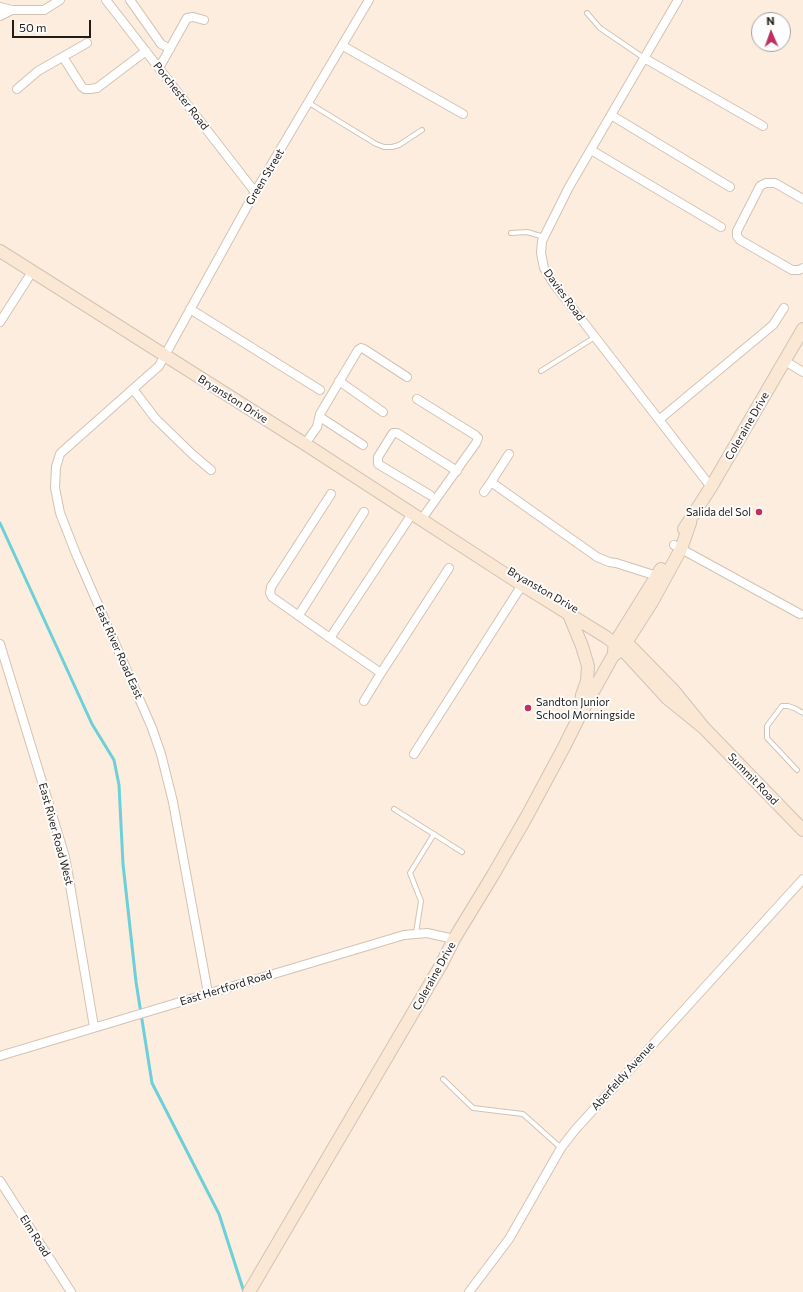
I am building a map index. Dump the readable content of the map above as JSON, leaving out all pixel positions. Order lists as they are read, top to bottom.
{
  "streets": {
    "main road": ["Bryanston Drive", "Coleraine Drive", "Summit Road"],
    "street": [
      "Porchester Road",
      "Green Street",
      "Davies Road",
      "East River Road East",
      "East River Road West",
      "East Hertford Road",
      "Aberfeldy Avenue",
      "Elm Road"
    ]
  },
  "crossings": [
    ["Porchester Road", "Green Street"],
    ["Green Street", "Bryanston Drive"],
    ["Green Street", "East River Road East"],
    ["Davies Road", "Coleraine Drive"],
    ["Bryanston Drive", "Coleraine Drive"],
    ["Bryanston Drive", "East River Road East"],
    ["Bryanston Drive", "Summit Road"],
    ["Coleraine Drive", "Summit Road"],
    ["Coleraine Drive", "East Hertford Road"],
    ["East River Road East", "East Hertford Road"],
    ["East River Road West", "East Hertford Road"]
  ],
  "places": ["Salida del Sol", "Sandton Junior School Morningside"],
  "scale_bar": "50 m",
  "north": "top"
}
